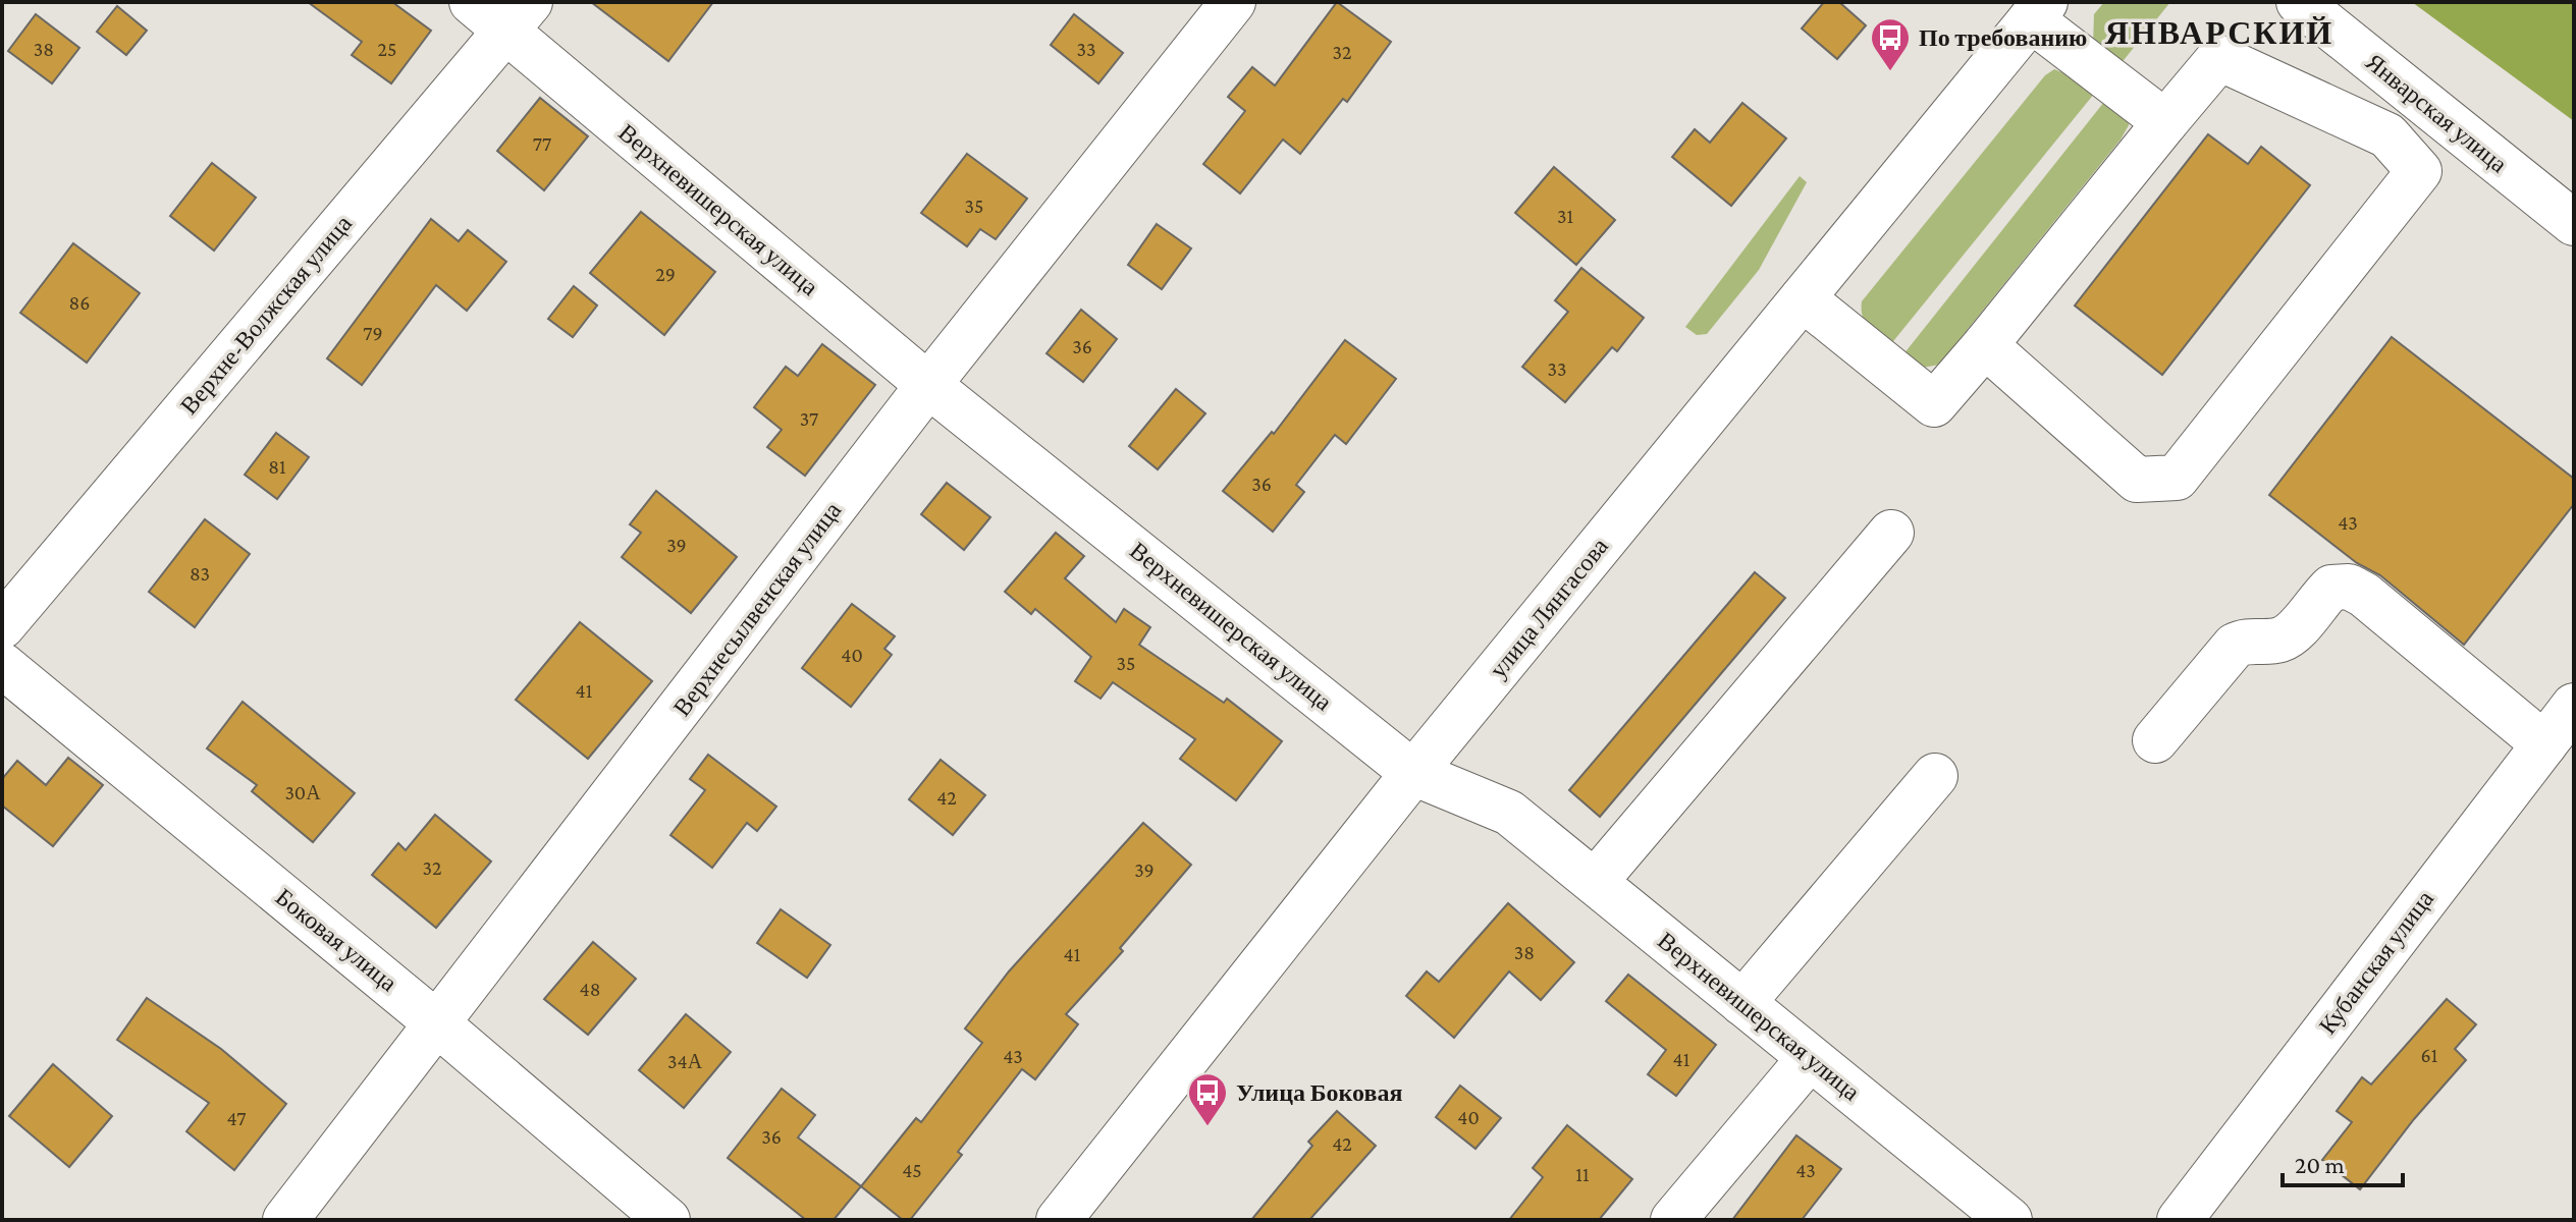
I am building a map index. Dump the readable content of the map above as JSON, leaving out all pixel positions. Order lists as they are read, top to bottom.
{
  "streets": {
    "street": [
      "Январская улица",
      "Верхневишерская улица",
      "Верхне-Волжская улица",
      "улица Лянгасова",
      "Верхнесылвенская улица",
      "Боковая улица",
      "Кубанская улица"
    ]
  },
  "crossings": [
    ["Верхневишерская улица", "Верхне-Волжская улица"],
    ["Верхневишерская улица", "улица Лянгасова"],
    ["Верхневишерская улица", "Верхнесылвенская улица"],
    ["Верхнесылвенская улица", "Боковая улица"]
  ],
  "districts": ["ЯНВАРСКИЙ"],
  "places": {
    "bus stop": ["По требованию", "Улица Боковая"]
  },
  "house_numbers": [
    "38",
    "25",
    "33",
    "32",
    "77",
    "35",
    "31",
    "29",
    "86",
    "79",
    "36",
    "33",
    "37",
    "81",
    "36",
    "43",
    "39",
    "83",
    "40",
    "35",
    "41",
    "30А",
    "42",
    "32",
    "39",
    "38",
    "41",
    "48",
    "61",
    "43",
    "41",
    "34А",
    "40",
    "47",
    "36",
    "42",
    "45",
    "43",
    "11"
  ],
  "scale_bar": "20 m"
}
